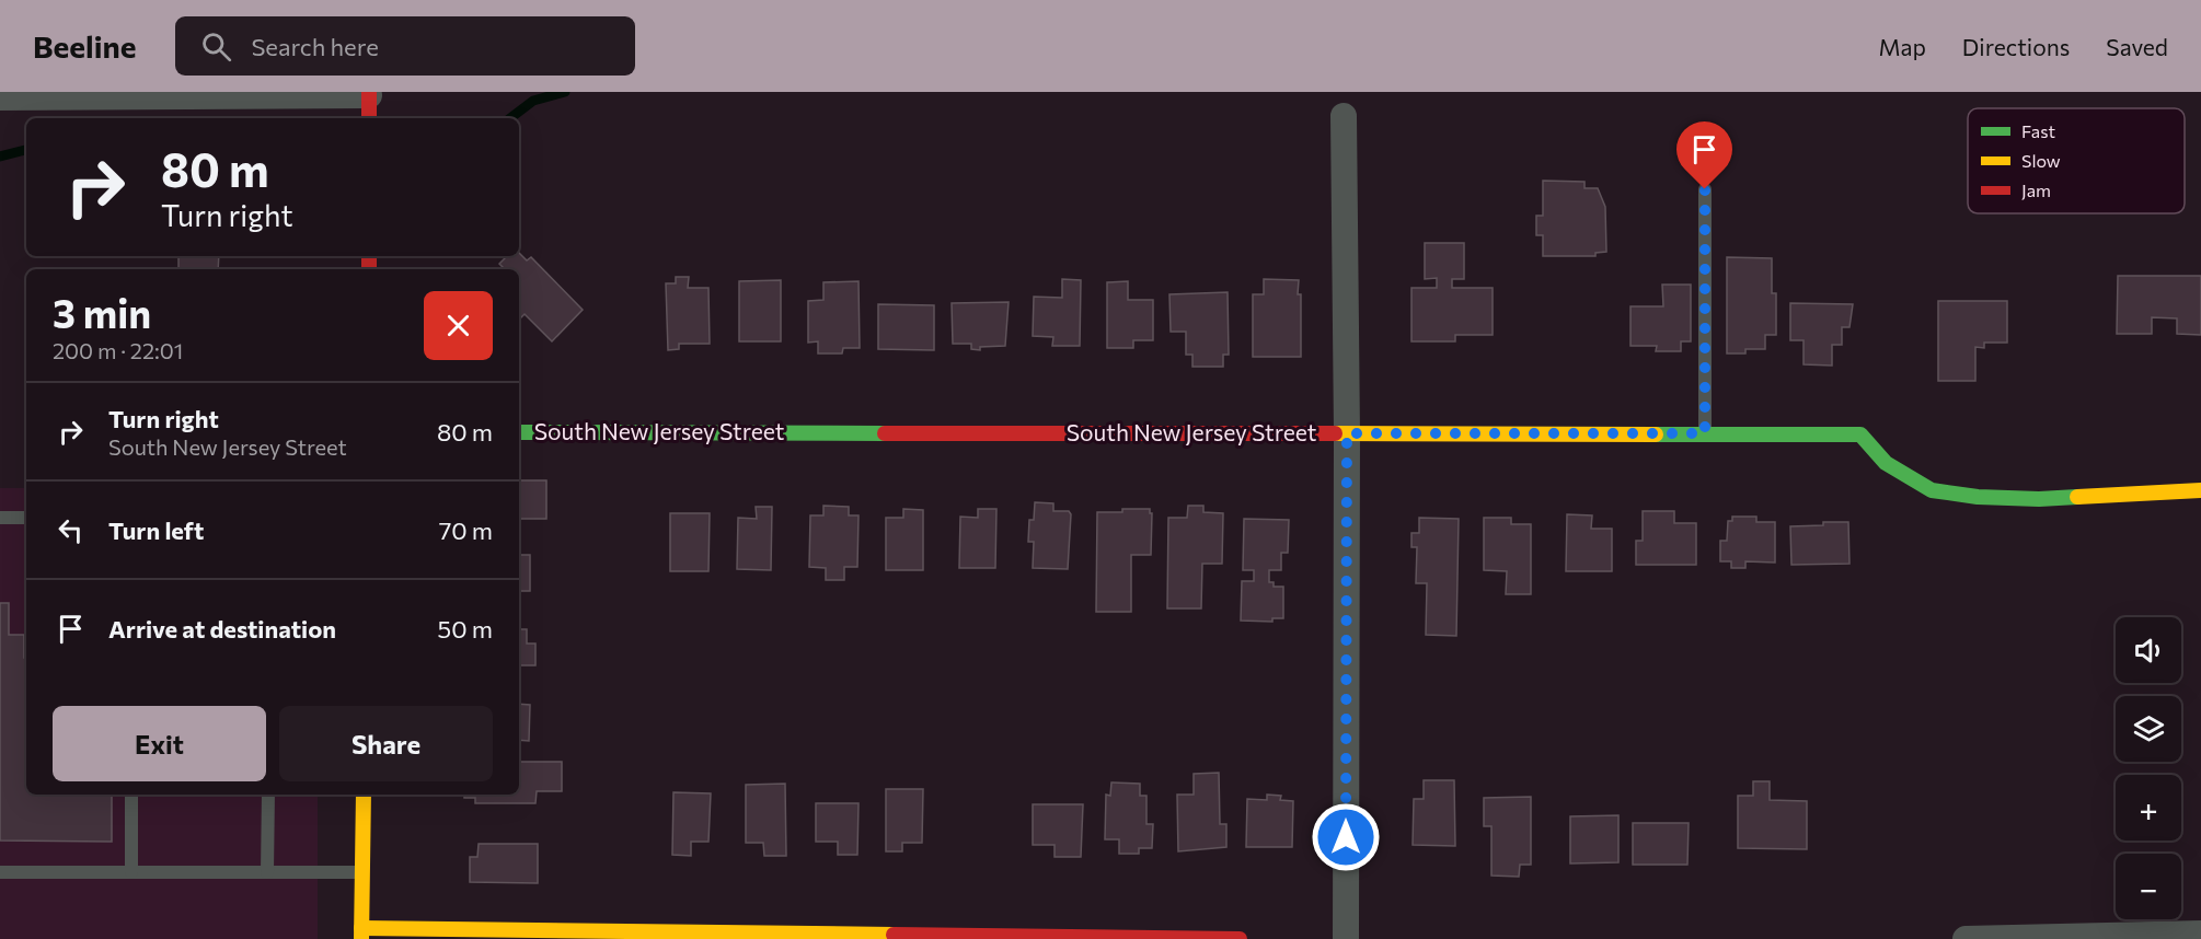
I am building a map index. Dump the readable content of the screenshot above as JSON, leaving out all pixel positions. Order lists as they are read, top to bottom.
{
  "streets": {
    "street": ["South New Jersey Street"]
  },
  "legend": ["Fast", "Slow", "Jam"],
  "page": {
    "header": "Beeline",
    "search": "Search here",
    "nav": ["Map", "Directions", "Saved"],
    "turn": ["80 m", "Turn right"],
    "heading": ["3 min", "200 m · 22:01"],
    "list": [
      {
        "name": "Turn right",
        "note": "South New Jersey Street",
        "value": "80 m"
      },
      {
        "name": "Turn left",
        "value": "70 m"
      },
      {
        "name": "Arrive at destination",
        "value": "50 m"
      }
    ],
    "map_buttons": ["+", "−"],
    "buttons": ["Exit", "Share"]
  }
}
